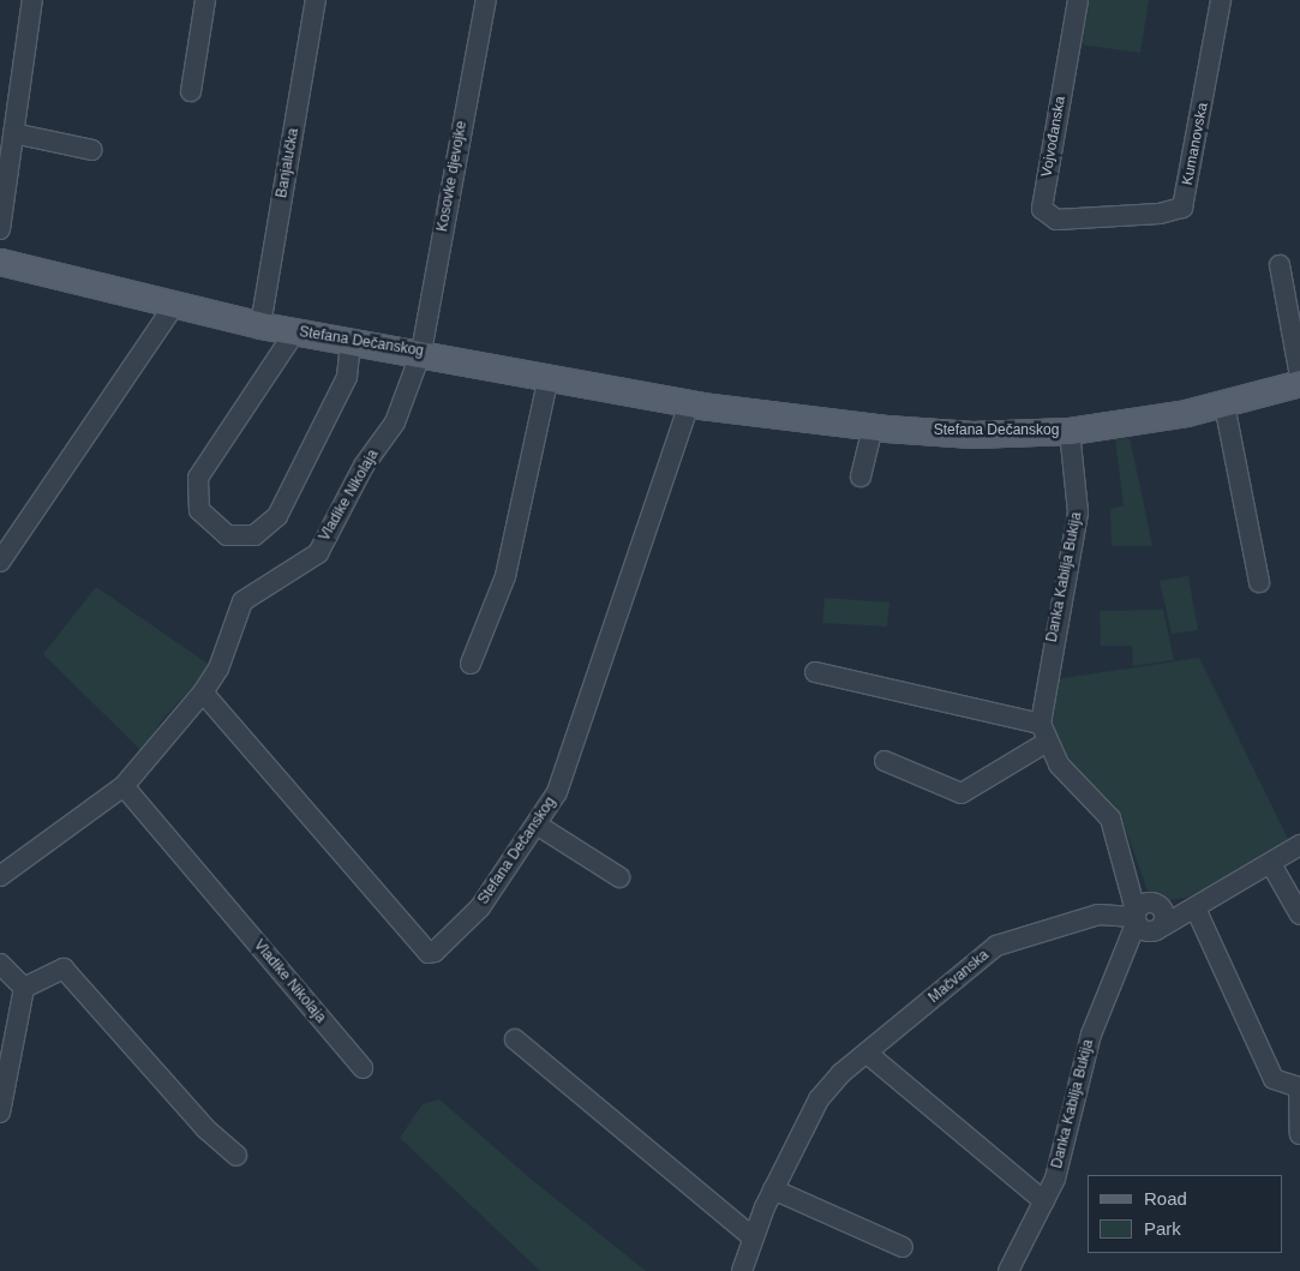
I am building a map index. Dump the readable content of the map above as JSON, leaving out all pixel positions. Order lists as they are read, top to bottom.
{
  "streets": {
    "main road": ["Stefana Dečanskog"],
    "street": [
      "Vojvođanska",
      "Kumanovska",
      "Banjalučka",
      "Kosovke djevojke",
      "Vladike Nikolaja",
      "Danka Kabilja Bukija",
      "Mačvanska"
    ]
  },
  "crossings": [
    ["Vojvođanska", "Kumanovska"],
    ["Banjalučka", "Stefana Dečanskog"],
    ["Kosovke djevojke", "Stefana Dečanskog"],
    ["Kosovke djevojke", "Vladike Nikolaja"],
    ["Stefana Dečanskog", "Vladike Nikolaja"],
    ["Stefana Dečanskog", "Danka Kabilja Bukija"]
  ],
  "legend": ["Road", "Park"]
}
